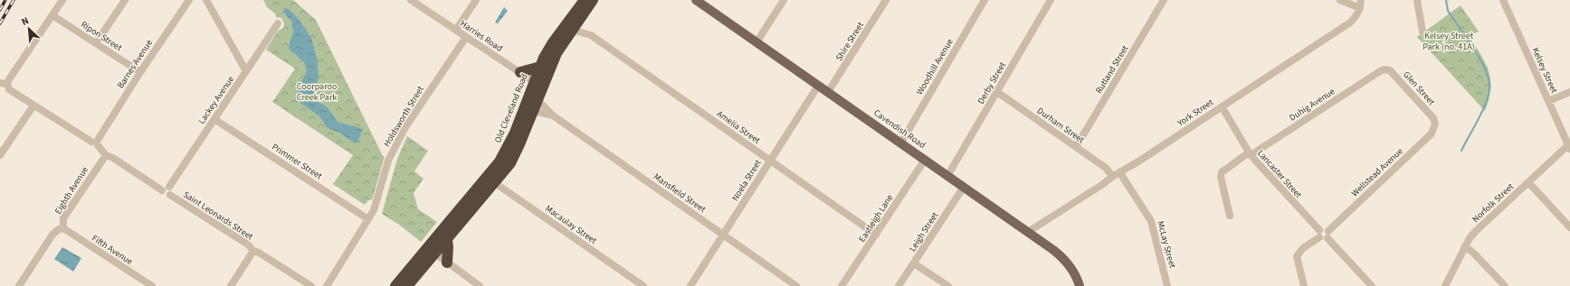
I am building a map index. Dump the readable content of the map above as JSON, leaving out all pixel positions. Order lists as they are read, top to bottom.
{
  "streets": {
    "highway": ["Old Cleveland Road"],
    "main road": ["Cavendish Road"],
    "street": [
      "Ripon Street",
      "Harries Road",
      "Shire Street",
      "Barnes Avenue",
      "Woodhill Avenue",
      "Rutland Street",
      "Kelsey Street",
      "Derby Street",
      "Glen Street",
      "Lackey Avenue",
      "Duhig Avenue",
      "York Street",
      "Holdsworth Street",
      "Durham Street",
      "Amelia Street",
      "Primmer Street",
      "Wellstead Avenue",
      "Lancaster Street",
      "Noela Street",
      "Eighth Avenue",
      "Mansfield Street",
      "Norfolk Street",
      "Saint Leonards Street",
      "Eastleigh Lane",
      "Macaulay Street",
      "Leigh Street",
      "McLay Street",
      "Fifth Avenue"
    ]
  },
  "crossings": [
    ["Ripon Street", "Barnes Avenue"],
    ["Harries Road", "Old Cleveland Road"],
    ["Harries Road", "Holdsworth Street"],
    ["Shire Street", "Cavendish Road"],
    ["Woodhill Avenue", "Cavendish Road"],
    ["Rutland Street", "Durham Street"],
    ["Kelsey Street", "Norfolk Street"],
    ["Derby Street", "Durham Street"],
    ["Derby Street", "Cavendish Road"],
    ["Glen Street", "Duhig Avenue"],
    ["Glen Street", "Wellstead Avenue"],
    ["Lackey Avenue", "Primmer Street"],
    ["Lackey Avenue", "Saint Leonards Street"],
    ["Duhig Avenue", "Lancaster Street"],
    ["Old Cleveland Road", "Amelia Street"],
    ["Old Cleveland Road", "Mansfield Street"],
    ["Old Cleveland Road", "Macaulay Street"],
    ["York Street", "Durham Street"],
    ["York Street", "Cavendish Road"],
    ["York Street", "Lancaster Street"],
    ["York Street", "McLay Street"],
    ["Holdsworth Street", "Primmer Street"],
    ["Durham Street", "McLay Street"],
    ["Amelia Street", "Noela Street"],
    ["Amelia Street", "Eastleigh Lane"],
    ["Cavendish Road", "Noela Street"],
    ["Cavendish Road", "Eastleigh Lane"],
    ["Cavendish Road", "Leigh Street"],
    ["Noela Street", "Mansfield Street"],
    ["Eighth Avenue", "Fifth Avenue"]
  ],
  "parks": ["Kelsey Street Park (no. 41A)", "Coorparoo Creek Park"],
  "north": "top left"
}
